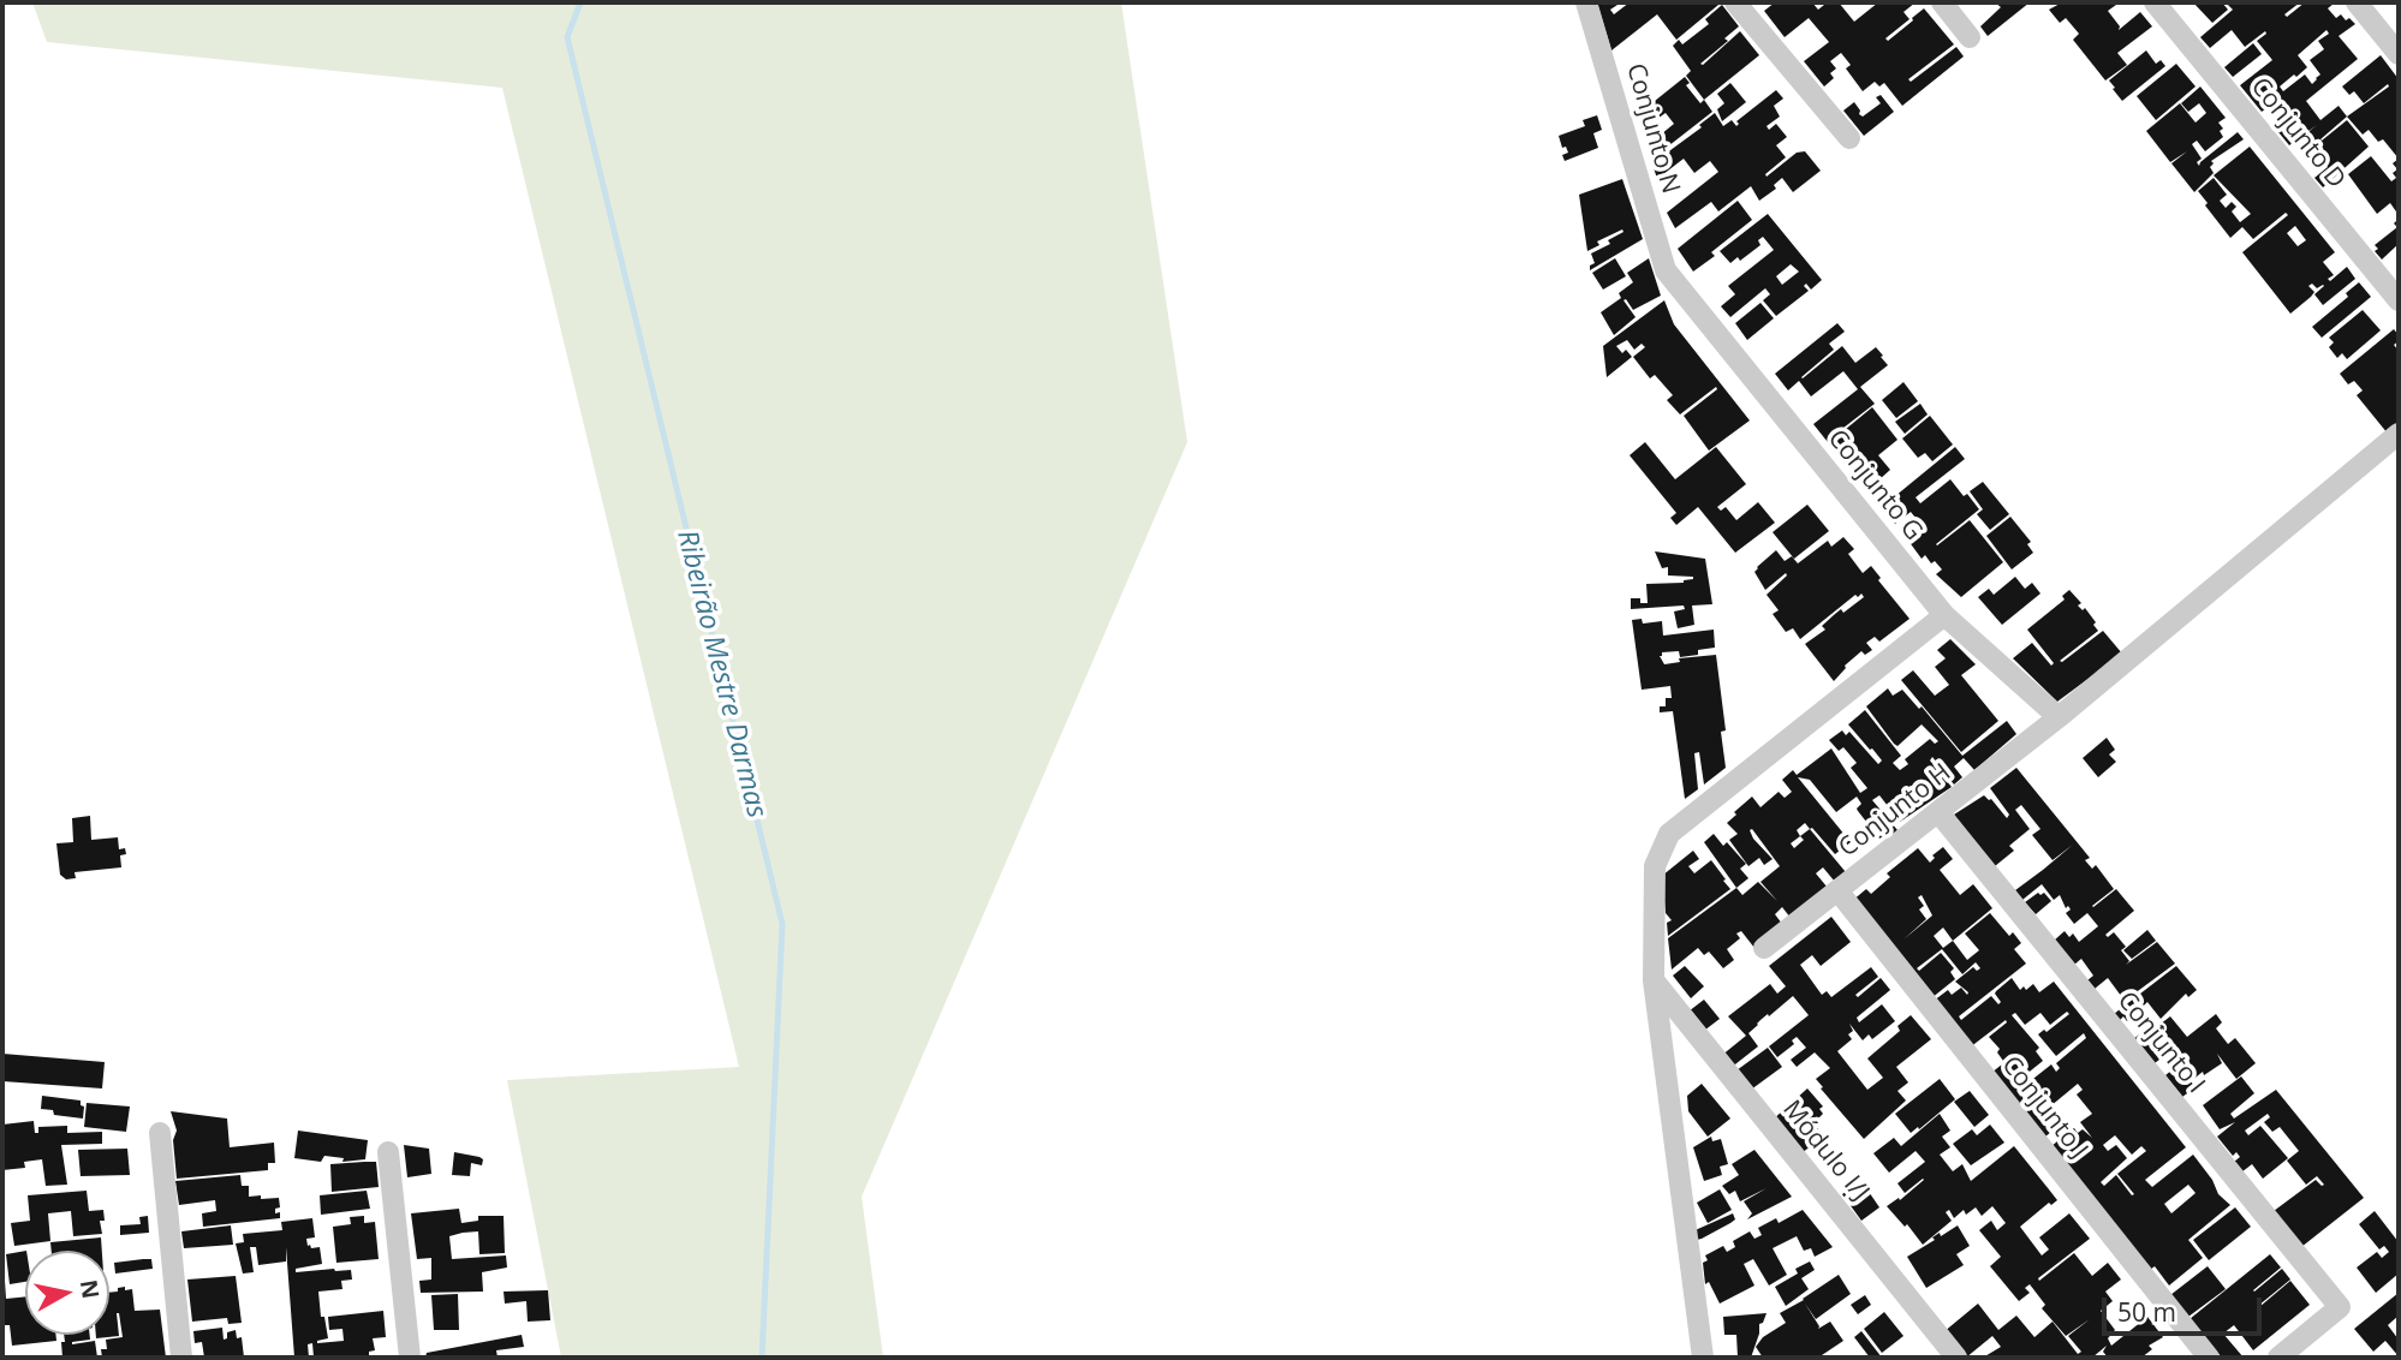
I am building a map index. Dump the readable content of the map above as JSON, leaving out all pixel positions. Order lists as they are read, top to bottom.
{
  "streets": {
    "street": [
      "Conjunto N",
      "Conjunto D",
      "Conjunto G",
      "Conjunto H",
      "Conjunto I",
      "Conjunto J",
      "Módulo I/J"
    ]
  },
  "crossings": [
    ["Conjunto N", "Conjunto G"],
    ["Conjunto G", "Conjunto H"],
    ["Conjunto H", "Conjunto I"],
    ["Conjunto H", "Conjunto J"]
  ],
  "water": ["Ribeirão Mestre Darmas"],
  "scale_bar": "50 m",
  "north": "right"
}
